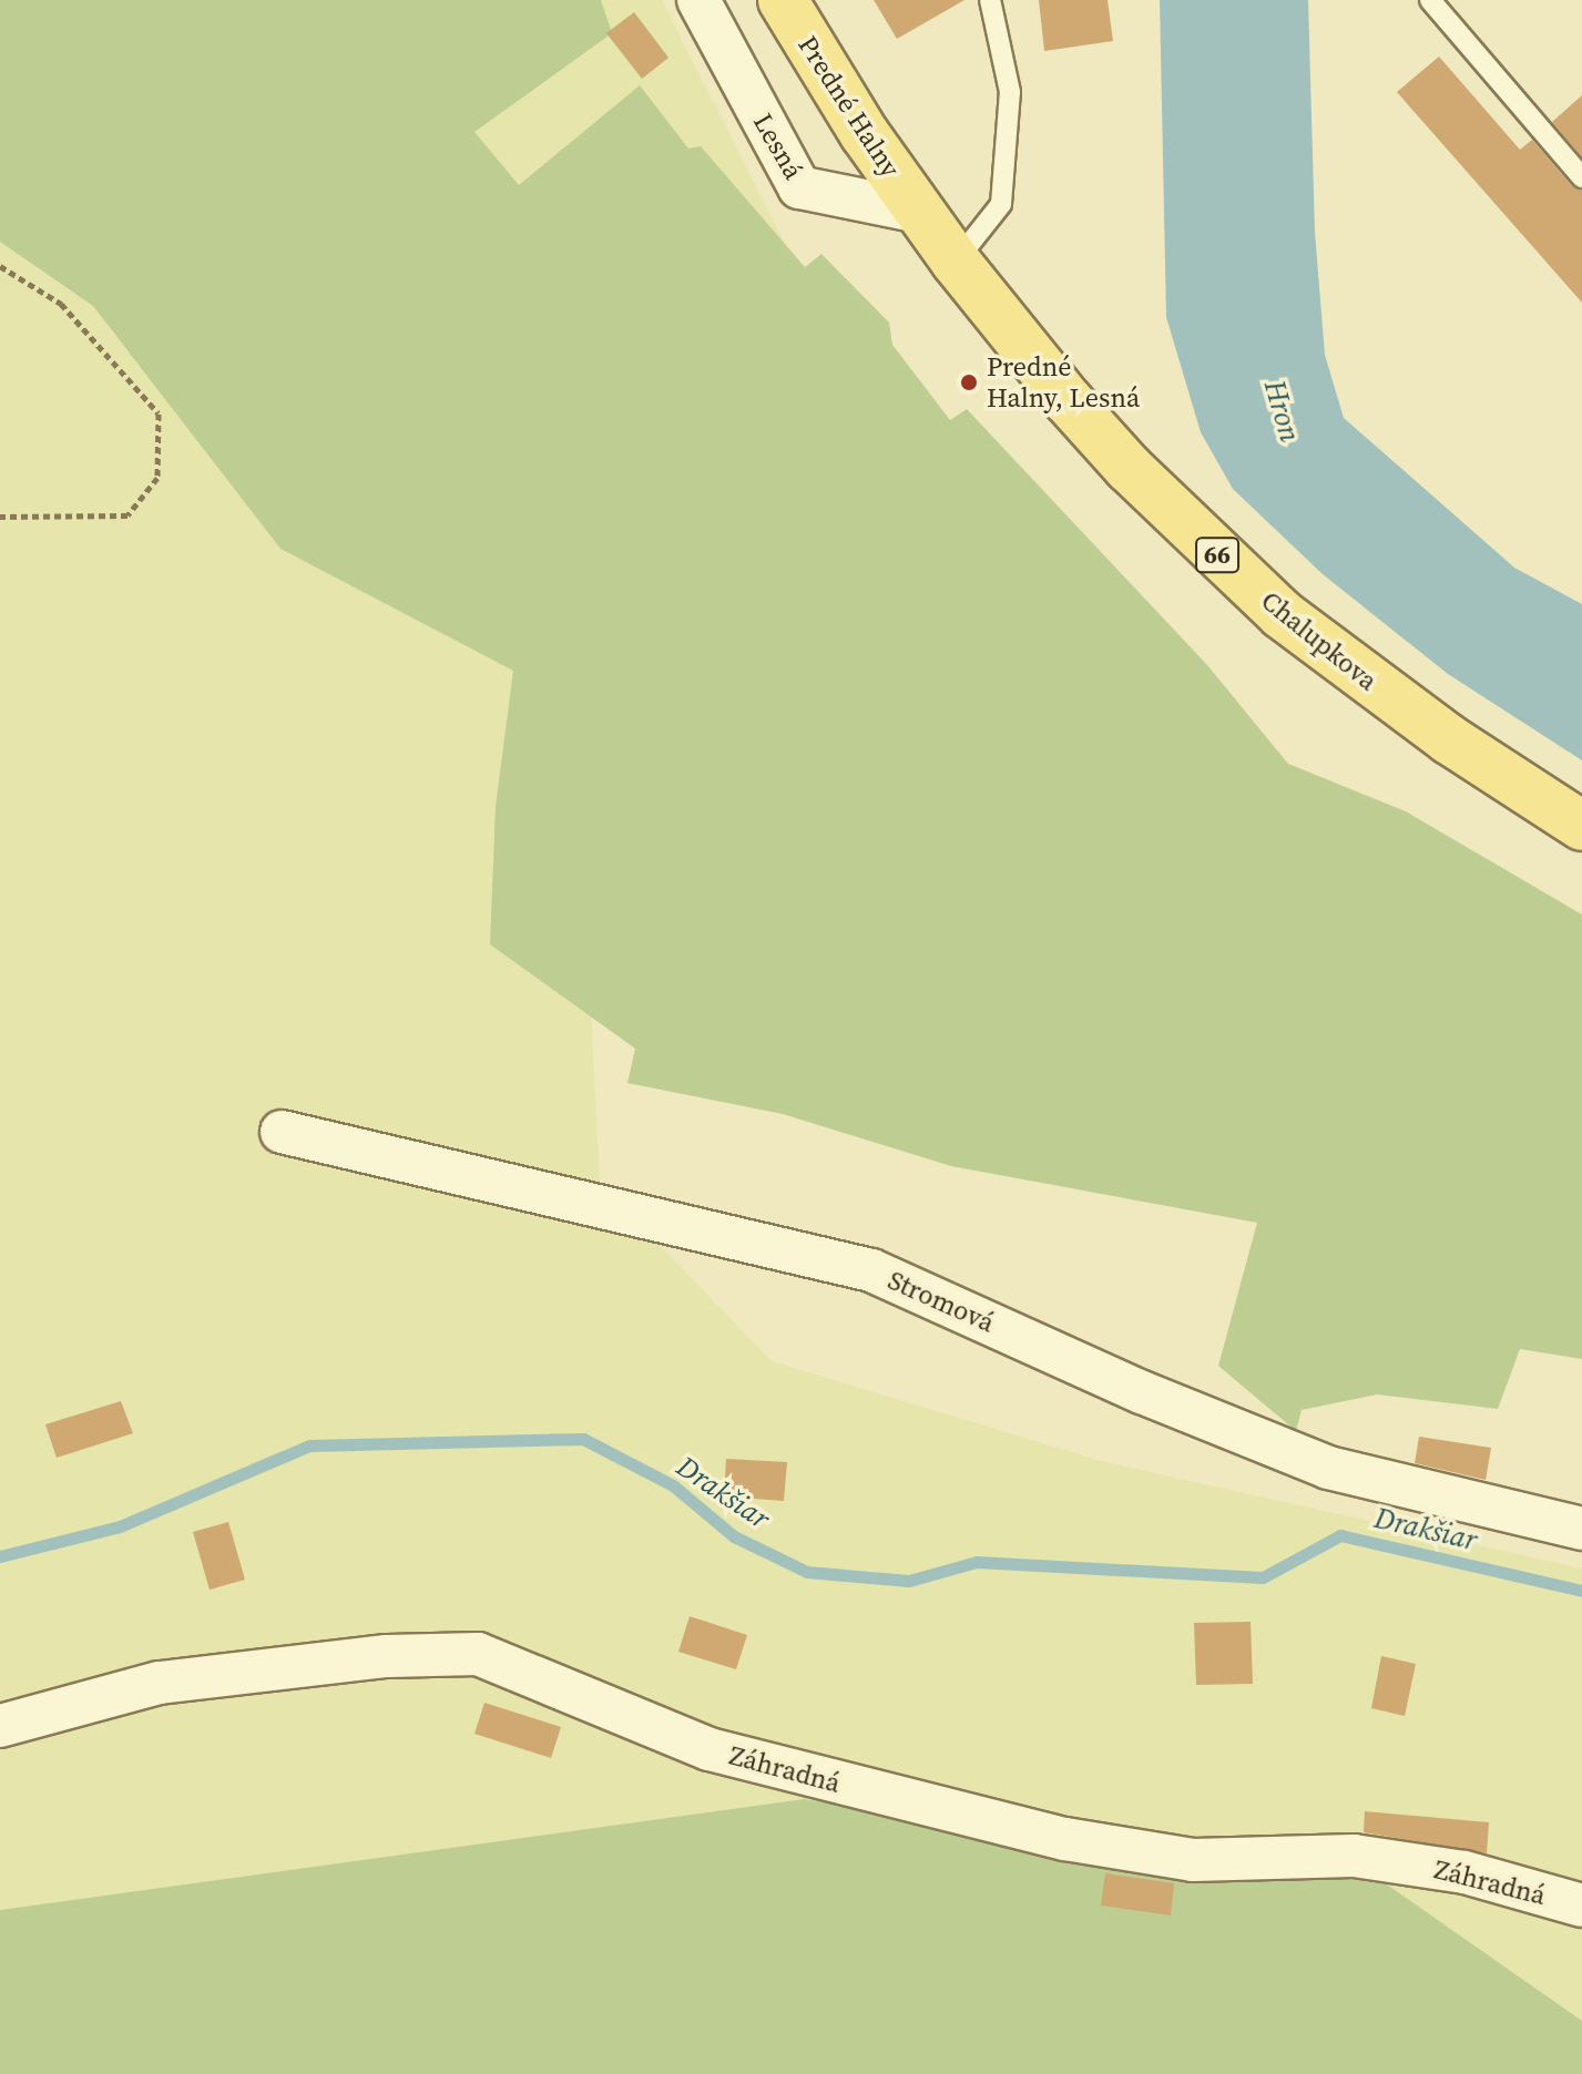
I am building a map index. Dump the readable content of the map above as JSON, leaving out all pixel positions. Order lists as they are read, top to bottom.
{
  "streets": {
    "main road": ["Predné Halny", "66", "Chalupkova"],
    "street": ["Lesná", "Stromová", "Záhradná"]
  },
  "crossings": [
    ["Predné Halny", "Lesná"],
    ["Predné Halny", "Chalupkova"],
    ["Lesná", "Chalupkova"]
  ],
  "water": ["Hron", "Drakšiar"],
  "places": ["Predné Halny, Lesná"]
}
